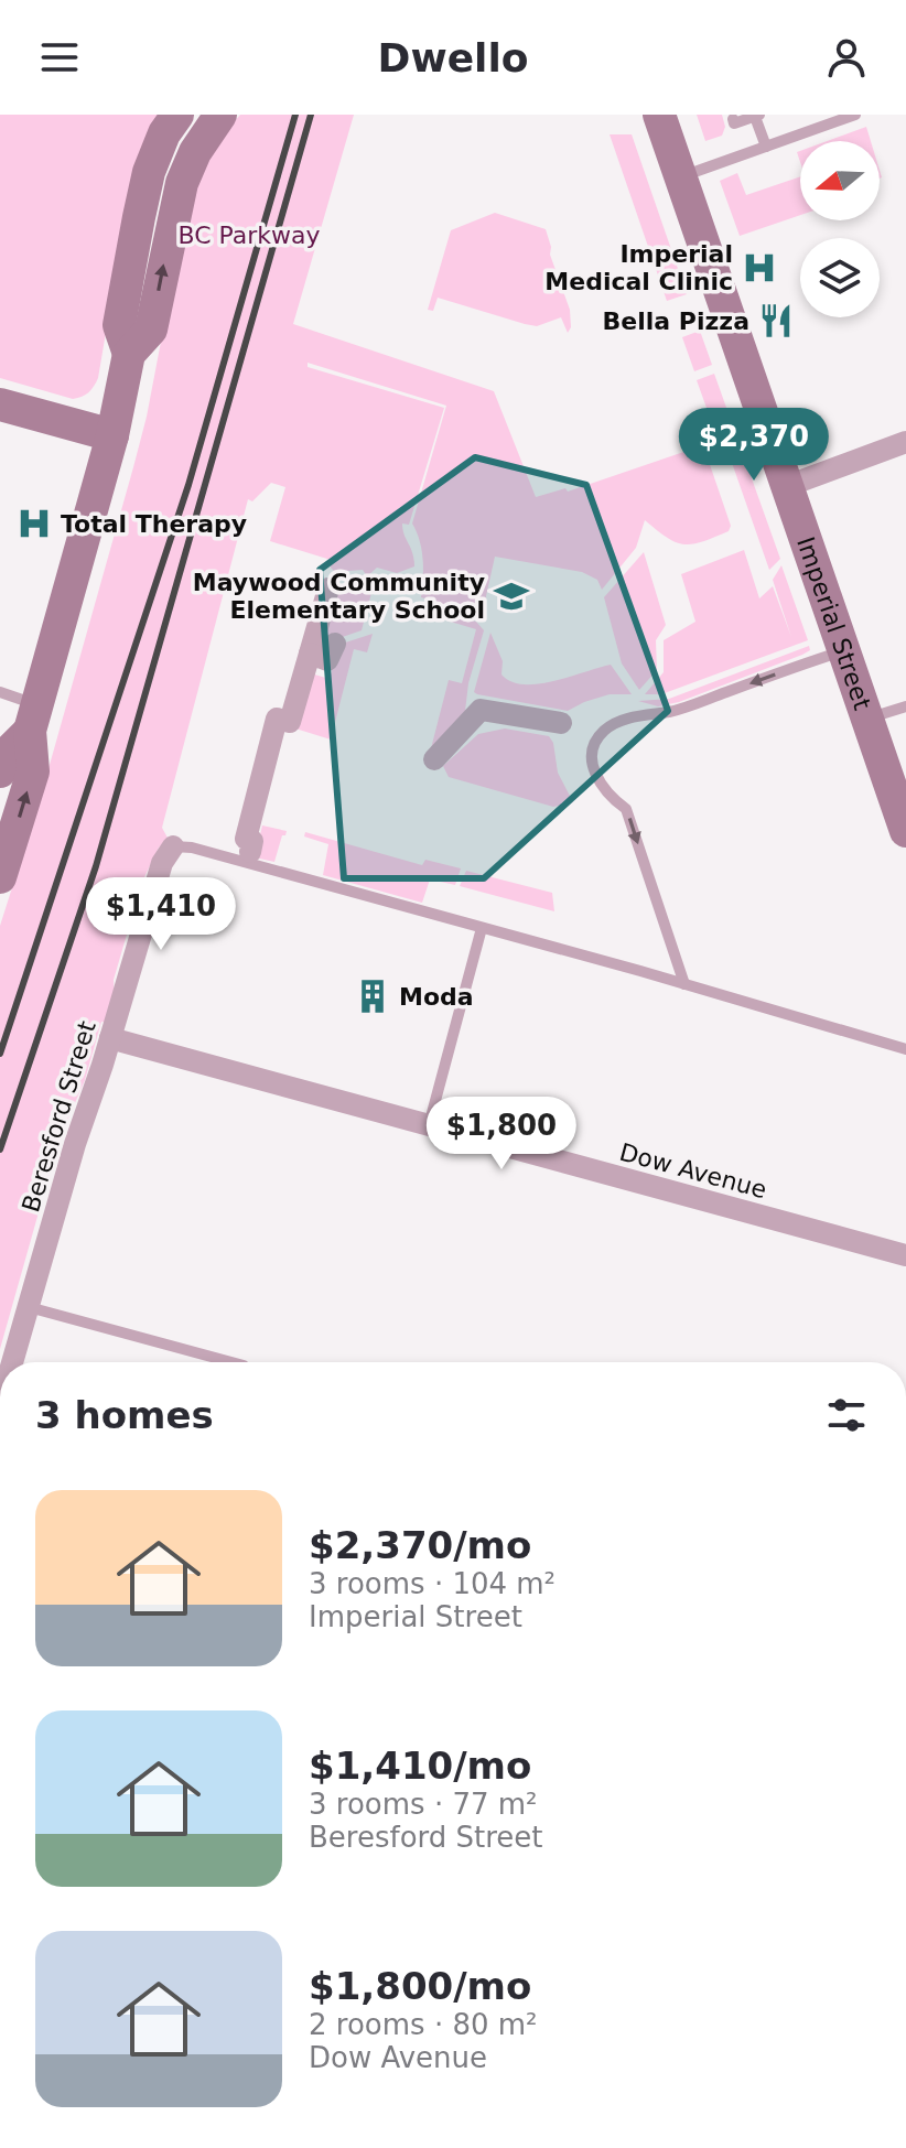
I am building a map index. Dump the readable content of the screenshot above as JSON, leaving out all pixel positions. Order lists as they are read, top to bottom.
{
  "streets": {
    "street": ["Imperial Street", "Beresford Street", "Dow Avenue"]
  },
  "crossings": [
    ["Beresford Street", "Dow Avenue"]
  ],
  "parks": ["BC Parkway"],
  "places": {
    "hospital": ["Imperial Medical Clinic", "Total Therapy"],
    "restaurant": ["Bella Pizza"],
    "school or university": ["Maywood Community Elementary School"],
    "building": ["Moda"]
  },
  "north": "left",
  "page": {
    "header": "Dwello",
    "price": ["$2,370", "$1,410", "$1,800"],
    "heading": "3 homes",
    "list": [
      {
        "name": "$2,370/mo",
        "note": "3 rooms · 104 m² · Imperial Street"
      },
      {
        "name": "$1,410/mo",
        "note": "3 rooms · 77 m² · Beresford Street"
      },
      {
        "name": "$1,800/mo",
        "note": "2 rooms · 80 m² · Dow Avenue"
      }
    ]
  }
}
